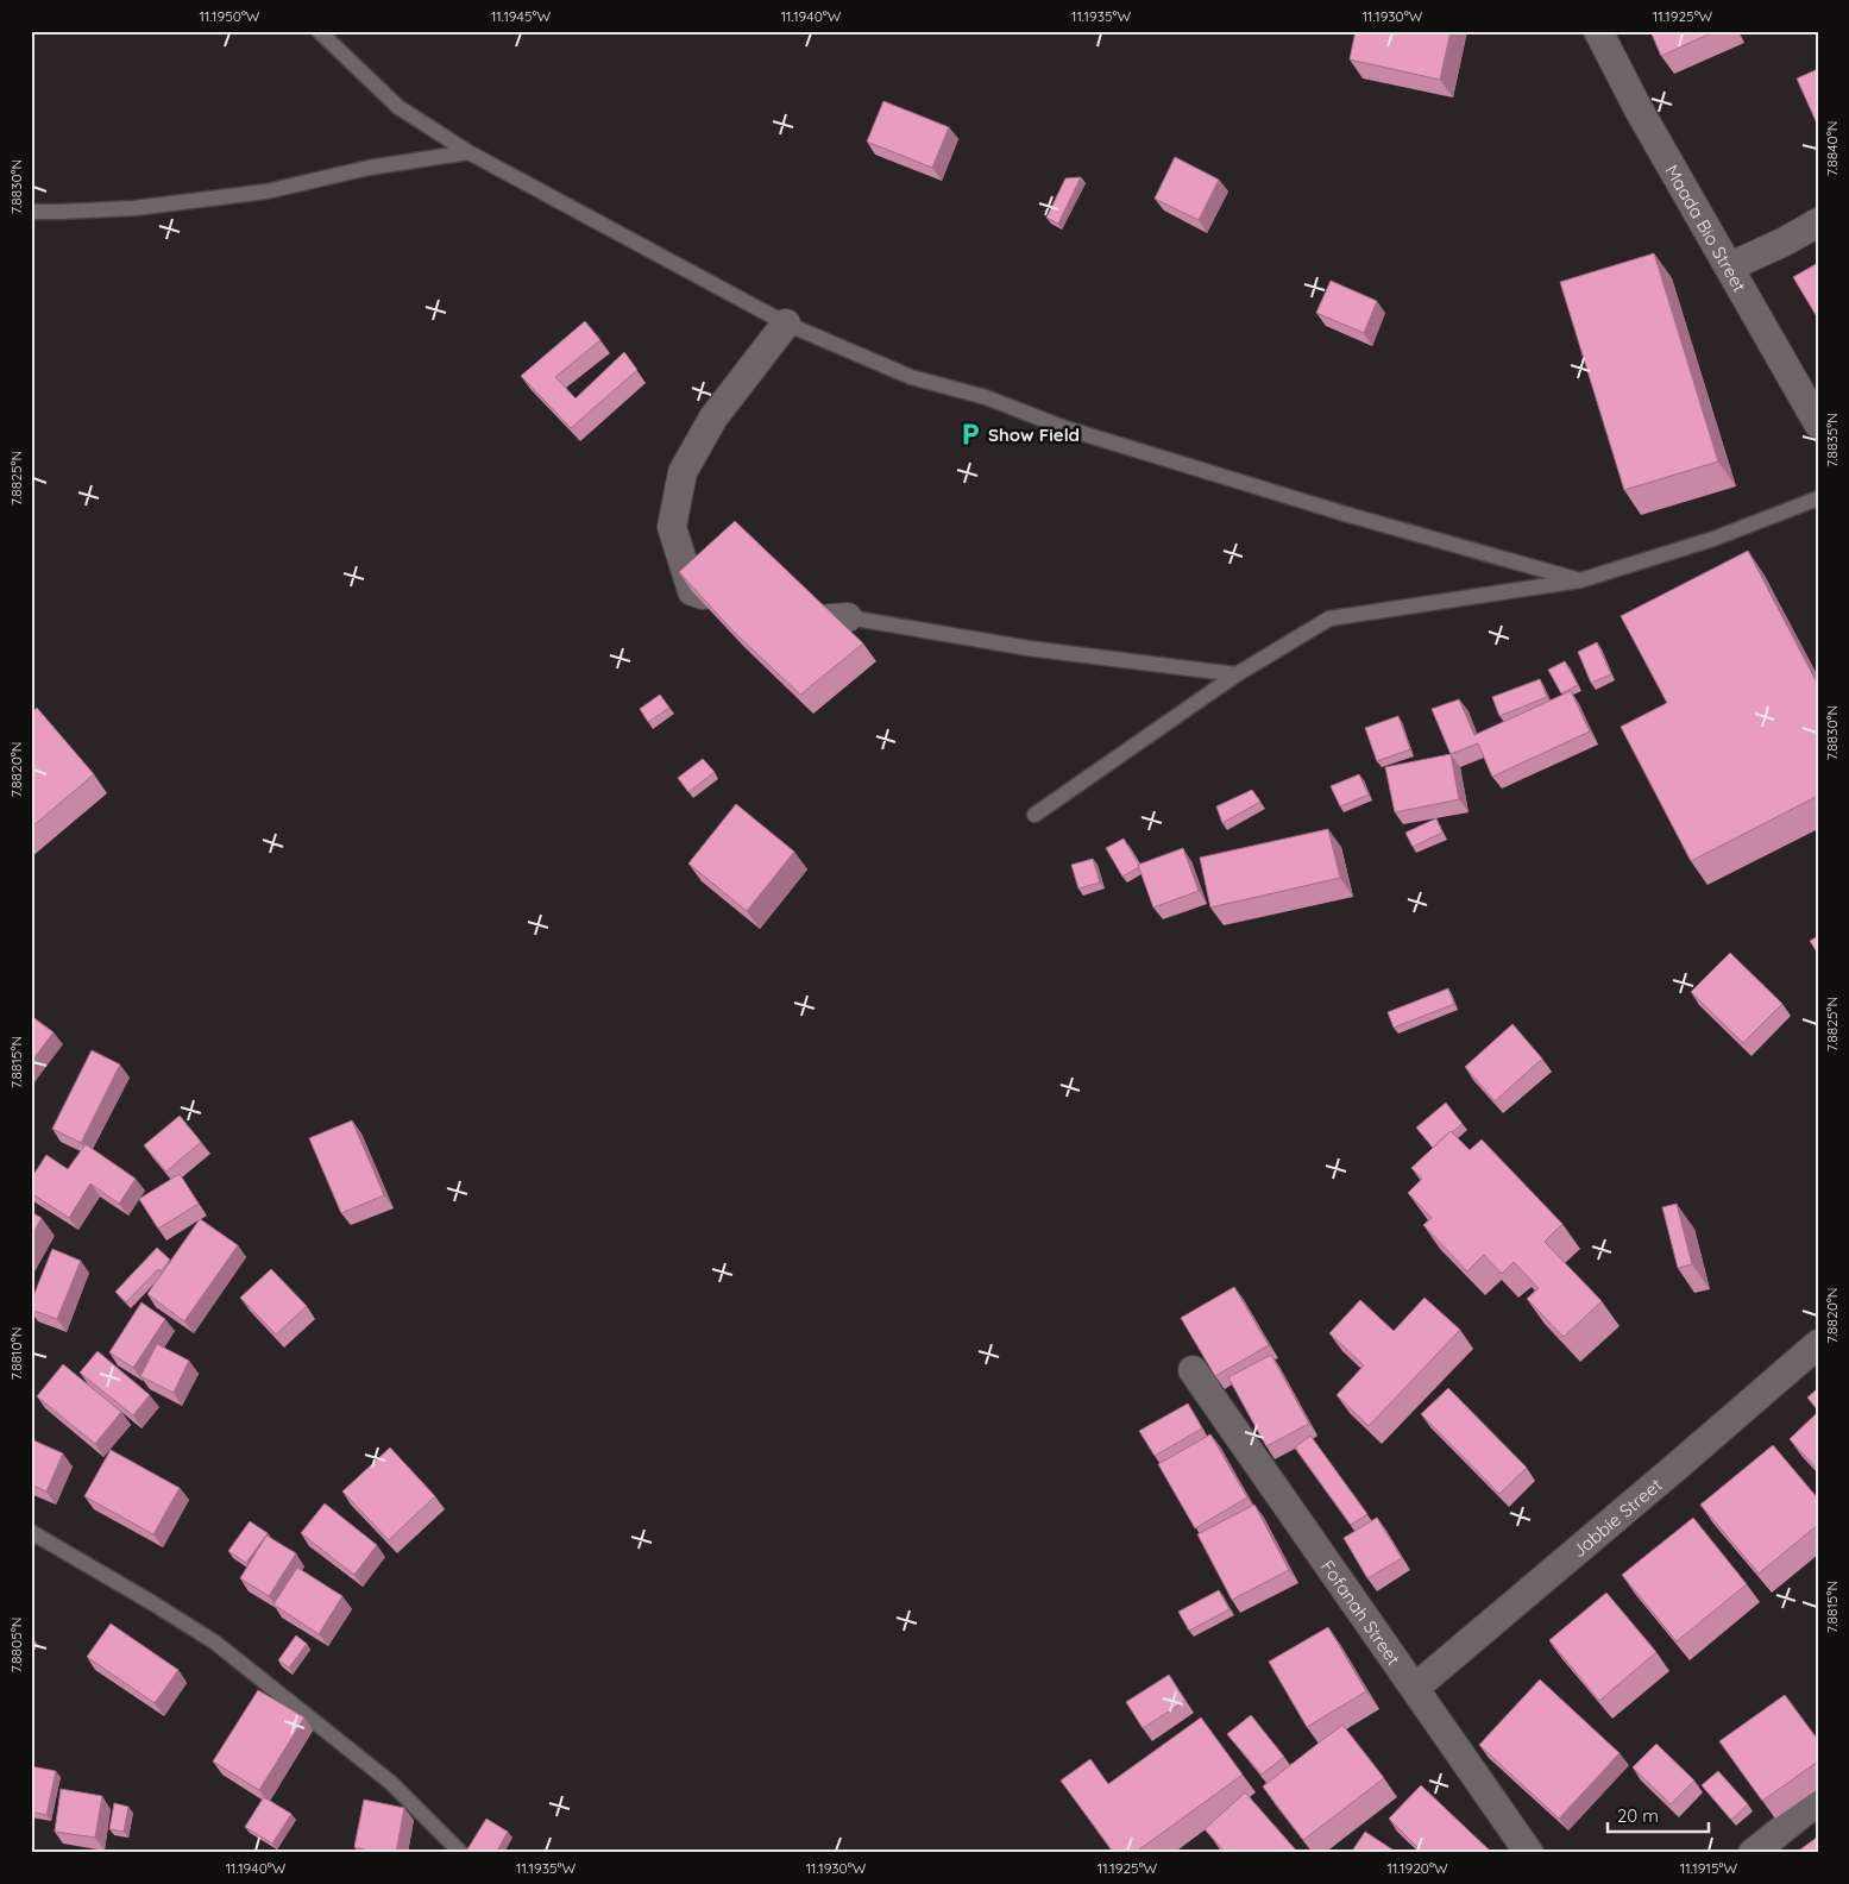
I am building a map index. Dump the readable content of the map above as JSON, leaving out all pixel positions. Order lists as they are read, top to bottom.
{
  "streets": {
    "street": ["Maada Bio Street", "Jabbie Street", "Fofanah Street"]
  },
  "crossings": [
    ["Jabbie Street", "Fofanah Street"]
  ],
  "places": {
    "parking": ["Show Field"]
  },
  "scale_bar": "20 m",
  "coordinates": [
    "11.1950°W",
    "11.1945°W",
    "11.1940°W",
    "11.1935°W",
    "11.1930°W",
    "11.1925°W",
    "7.8840°N",
    "7.8830°N",
    "7.8835°N",
    "7.8825°N",
    "7.8820°N",
    "7.8815°N",
    "7.8810°N",
    "7.8805°N",
    "11.1920°W",
    "11.1915°W"
  ]
}
